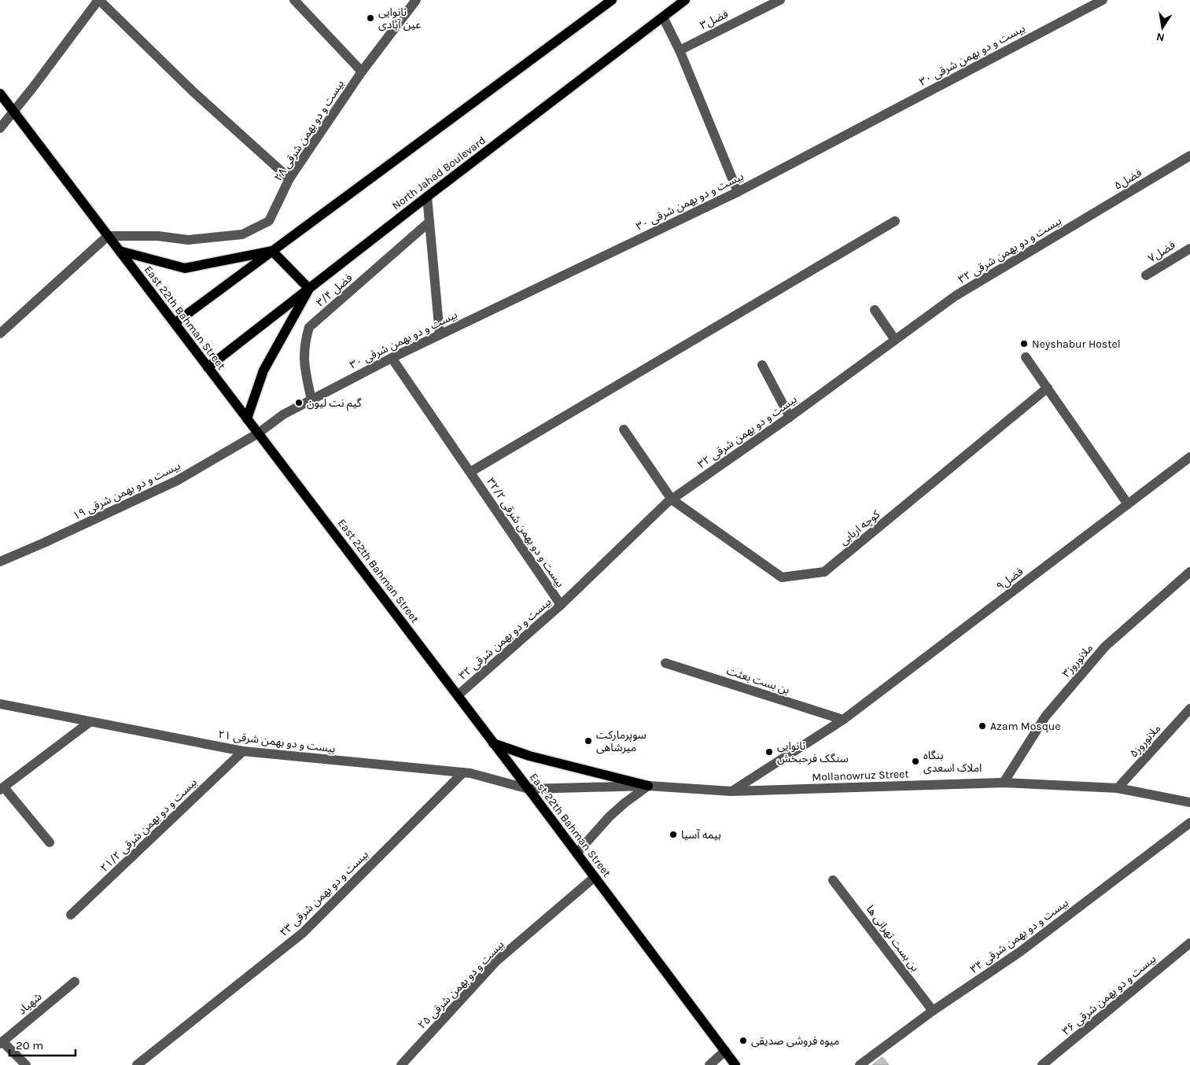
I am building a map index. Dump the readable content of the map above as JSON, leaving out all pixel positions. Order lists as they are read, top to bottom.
{
  "streets": {
    "main road": ["North Jahad Boulevard", "East 22th Bahman Street"],
    "street": [
      "فضل۳",
      "بیست و دو بهمن شرقی ۳۰",
      "بیست و دو بهمن شرقی ۲۸",
      "فضل۵",
      "بیست و دو بهمن شرقی ۳۲",
      "فضل۷",
      "فضل ۳/۴",
      "بیست و دو بهمن شرقی ۱۹",
      "کوچه اربابی",
      "بیست و دو بهمن شرقی ۳۲/۲",
      "فضل۹",
      "ملانوروز۳",
      "بن بست بعثت",
      "ملانوروز۵",
      "بیست و دو بهمن شرقی ۲۱",
      "Mollanowruz Street",
      "بیست و دو بهمن شرقی ۲۱/۲",
      "بیست و دو بهمن شرقی ۲۳",
      "بیست و دو بهمن شرقی ۳۴",
      "بن بست تهرانی ها",
      "بیست و دو بهمن شرقی ۲۵",
      "بیست و دو بهمن شرقی ۳۶",
      "شهیاد"
    ]
  },
  "crossings": [
    ["بیست و دو بهمن شرقی ۳۰", "فضل ۳/۴"],
    ["بیست و دو بهمن شرقی ۳۰", "بیست و دو بهمن شرقی ۱۹"],
    ["بیست و دو بهمن شرقی ۳۰", "بیست و دو بهمن شرقی ۳۲/۲"],
    ["بیست و دو بهمن شرقی ۲۸", "East 22th Bahman Street"],
    ["North Jahad Boulevard", "East 22th Bahman Street"],
    ["فضل۵", "بیست و دو بهمن شرقی ۳۲"],
    ["بیست و دو بهمن شرقی ۳۲", "East 22th Bahman Street"],
    ["بیست و دو بهمن شرقی ۳۲", "کوچه اربابی"],
    ["بیست و دو بهمن شرقی ۳۲", "بیست و دو بهمن شرقی ۳۲/۲"],
    ["East 22th Bahman Street", "بیست و دو بهمن شرقی ۱۹"],
    ["East 22th Bahman Street", "بیست و دو بهمن شرقی ۲۱"],
    ["East 22th Bahman Street", "Mollanowruz Street"],
    ["East 22th Bahman Street", "بیست و دو بهمن شرقی ۲۵"],
    ["فضل۹", "بن بست بعثت"],
    ["فضل۹", "Mollanowruz Street"],
    ["ملانوروز۳", "Mollanowruz Street"],
    ["ملانوروز۵", "Mollanowruz Street"],
    ["بیست و دو بهمن شرقی ۲۱", "Mollanowruz Street"],
    ["بیست و دو بهمن شرقی ۲۱", "بیست و دو بهمن شرقی ۲۱/۲"],
    ["بیست و دو بهمن شرقی ۲۱", "بیست و دو بهمن شرقی ۲۳"],
    ["بیست و دو بهمن شرقی ۳۴", "بن بست تهرانی ها"]
  ],
  "places": [
    "نانوایی عین آبادی",
    "Neyshabur Hostel",
    "گیم نت لیون",
    "Azam Mosque",
    "سوپرمارکت میرشاهی",
    "نانوایی سنگک فرحبخش",
    "بنگاه املاک اسعدی",
    "بیمه آسیا",
    "میوه فروشی صدیقی"
  ],
  "scale_bar": "20 m",
  "north": "bottom"
}
